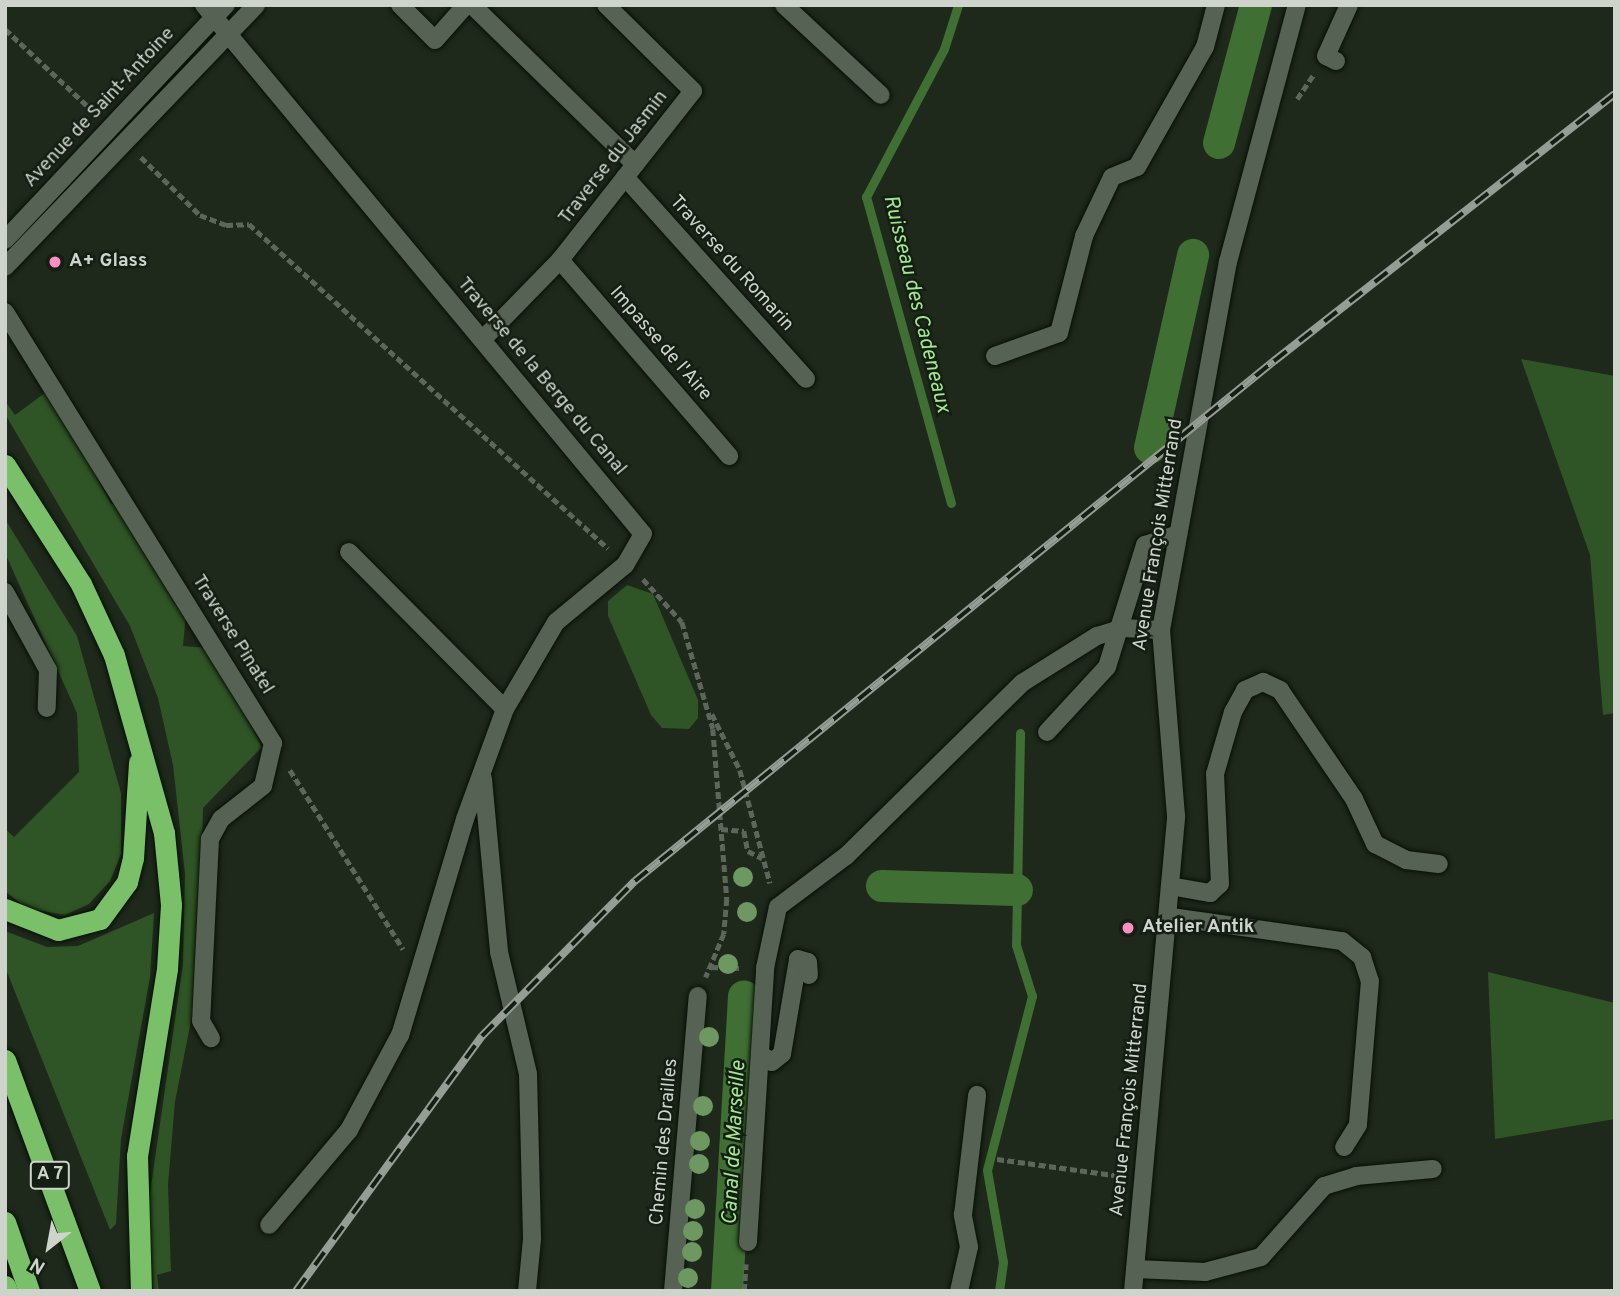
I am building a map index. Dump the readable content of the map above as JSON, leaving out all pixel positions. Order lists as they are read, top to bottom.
{
  "streets": {
    "highway": ["A 7"],
    "street": [
      "Avenue de Saint-Antoine",
      "Traverse du Jasmin",
      "Traverse du Romarin",
      "Impasse de l'Aire",
      "Traverse de la Berge du Canal",
      "Avenue François Mitterrand",
      "Traverse Pinatel",
      "Chemin des Drailles"
    ]
  },
  "crossings": [
    ["Avenue de Saint-Antoine", "Traverse de la Berge du Canal"],
    ["Traverse du Jasmin", "Traverse du Romarin"],
    ["Traverse du Jasmin", "Impasse de l'Aire"],
    ["Traverse du Jasmin", "Traverse de la Berge du Canal"]
  ],
  "water": ["Ruisseau des Cadeneaux", "Canal de Marseille"],
  "places": ["A+ Glass", "Atelier Antik"],
  "north": "bottom left"
}
